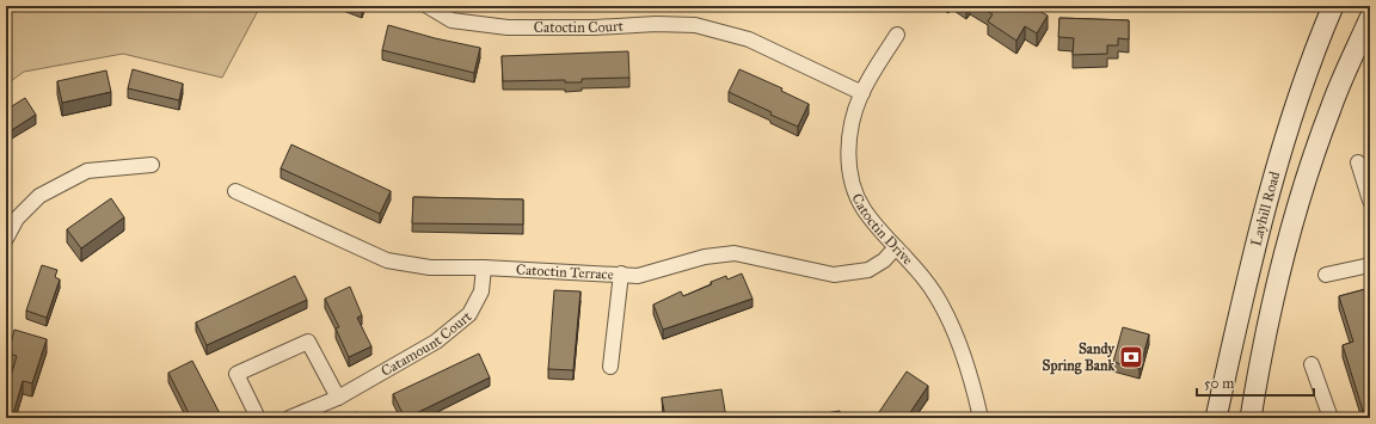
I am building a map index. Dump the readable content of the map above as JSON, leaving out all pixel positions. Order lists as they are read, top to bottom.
{
  "streets": {
    "main road": ["Layhill Road"],
    "street": [
      "Catoctin Court",
      "Catoctin Drive",
      "Catoctin Terrace",
      "Catamount Court"
    ]
  },
  "crossings": [
    ["Catoctin Court", "Catoctin Drive"],
    ["Catoctin Drive", "Catoctin Terrace"],
    ["Catoctin Terrace", "Catamount Court"]
  ],
  "places": {
    "bank": ["Sandy Spring Bank"]
  },
  "scale_bar": "50 m"
}
